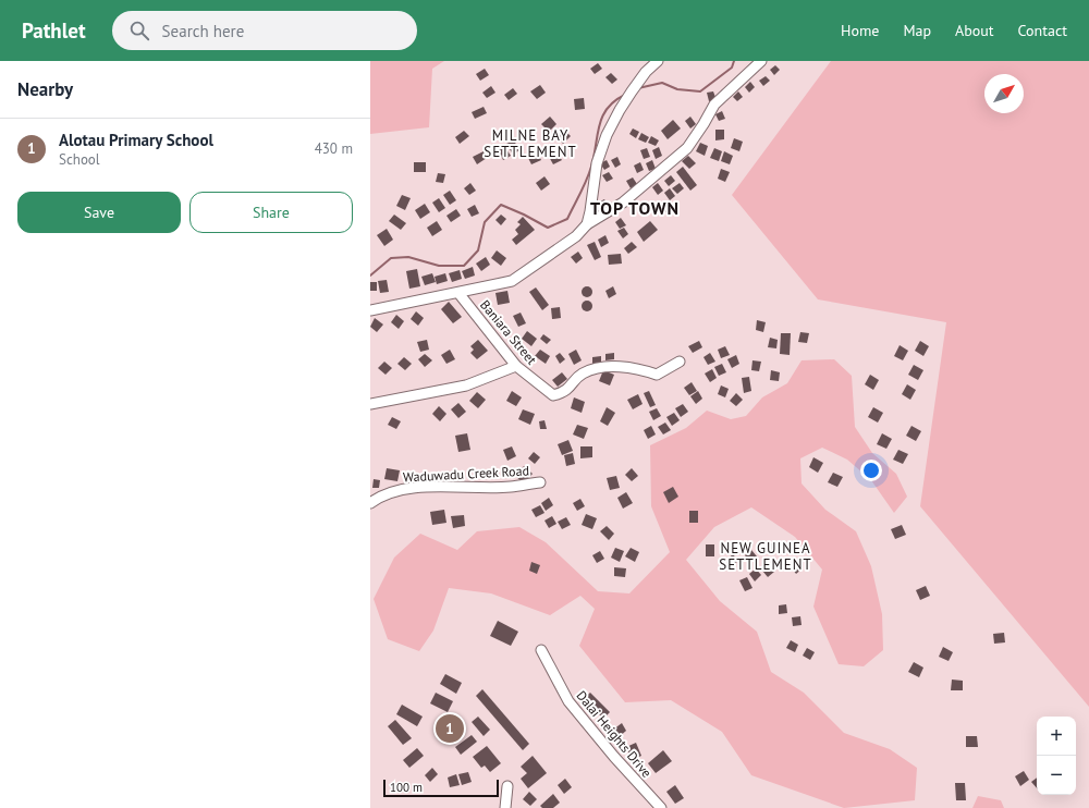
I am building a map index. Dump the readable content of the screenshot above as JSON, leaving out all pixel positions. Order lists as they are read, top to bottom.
{
  "streets": {
    "street": ["Baniara Street", "Waduwadu Creek Road", "Dalai Heights Drive"]
  },
  "districts": ["MILNE BAY SETTLEMENT", "TOP TOWN", "NEW GUINEA SETTLEMENT"],
  "scale_bar": "100 m",
  "north": "top right",
  "page": {
    "header": "Pathlet",
    "search": "Search here",
    "nav": [
      "Home",
      "Map",
      "About",
      "Contact"
    ],
    "heading": "Nearby",
    "list": [
      {
        "mark": "1",
        "name": "Alotau Primary School",
        "note": "School",
        "value": "430 m"
      }
    ],
    "buttons": ["Save", "Share"],
    "pins": "1",
    "map_buttons": ["+", "−"],
    "scale": "100 m"
  }
}
